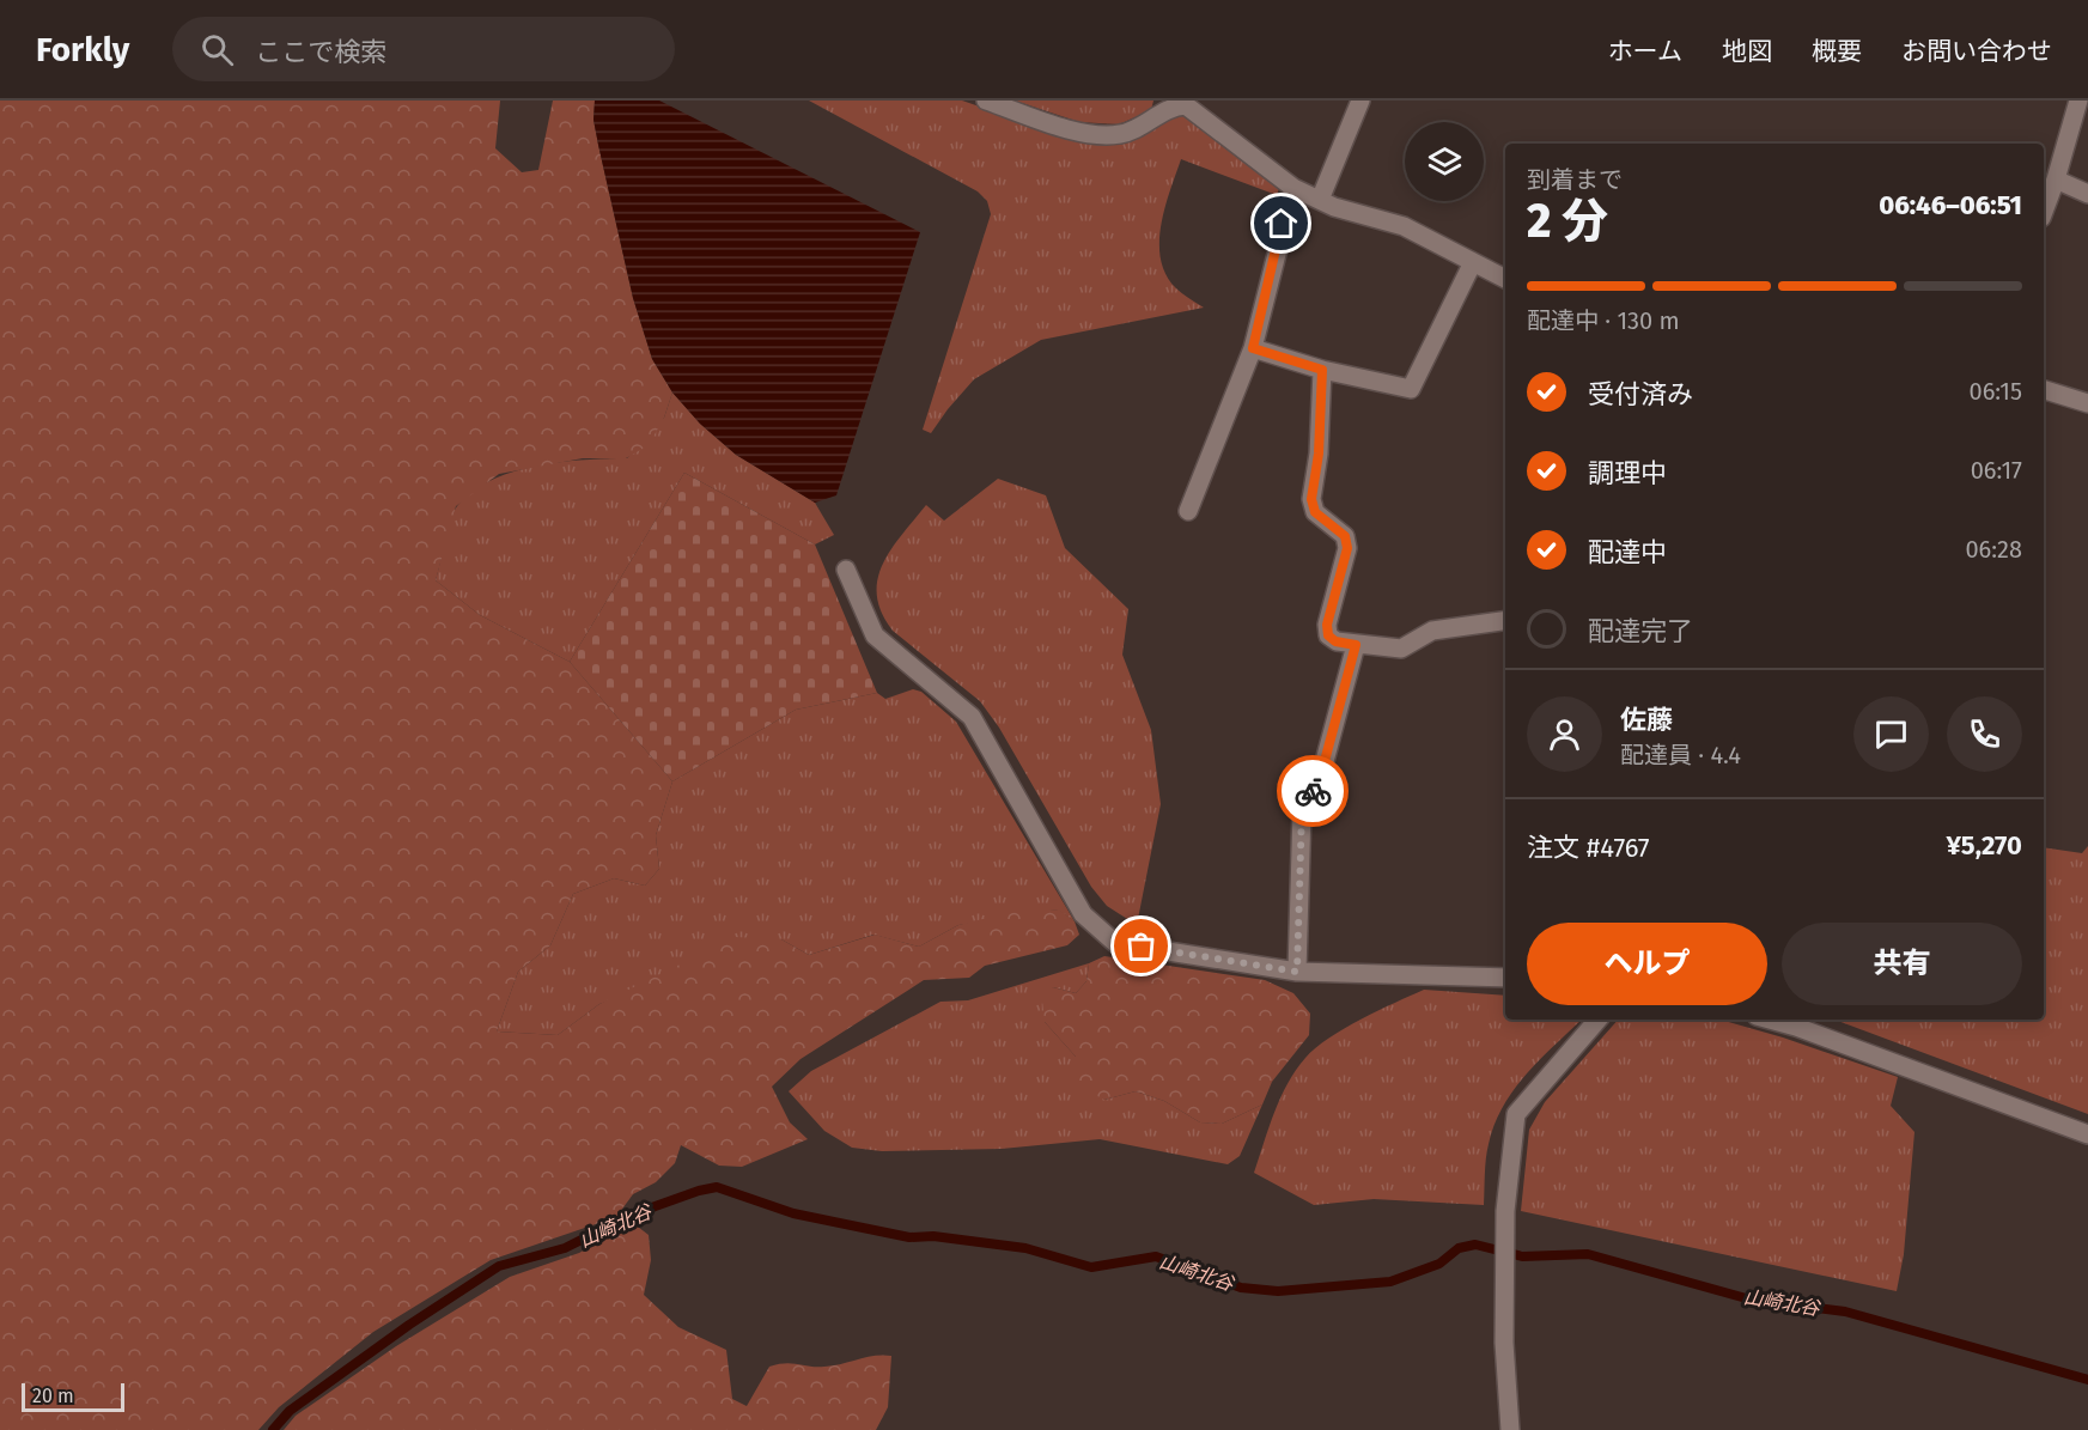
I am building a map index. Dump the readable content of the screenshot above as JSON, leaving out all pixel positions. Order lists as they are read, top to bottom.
{
  "water": ["山崎北谷"],
  "scale_bar": "20 m",
  "page": {
    "header": "Forkly",
    "search": "ここで検索",
    "nav": [
      "ホーム",
      "地図",
      "概要",
      "お問い合わせ"
    ],
    "heading": ["2 分", "到着まで", "06:46–06:51"],
    "panel": [
      "佐藤",
      "配達員 · 4.4",
      "注文 #4767",
      "¥5,270"
    ],
    "bar": "配達中 · 130 m",
    "list": [
      ["受付済み", "06:15"],
      ["調理中", "06:17"],
      ["配達中", "06:28"],
      "配達完了"
    ],
    "buttons": ["ヘルプ", "共有"],
    "scale": "20 m"
  }
}
